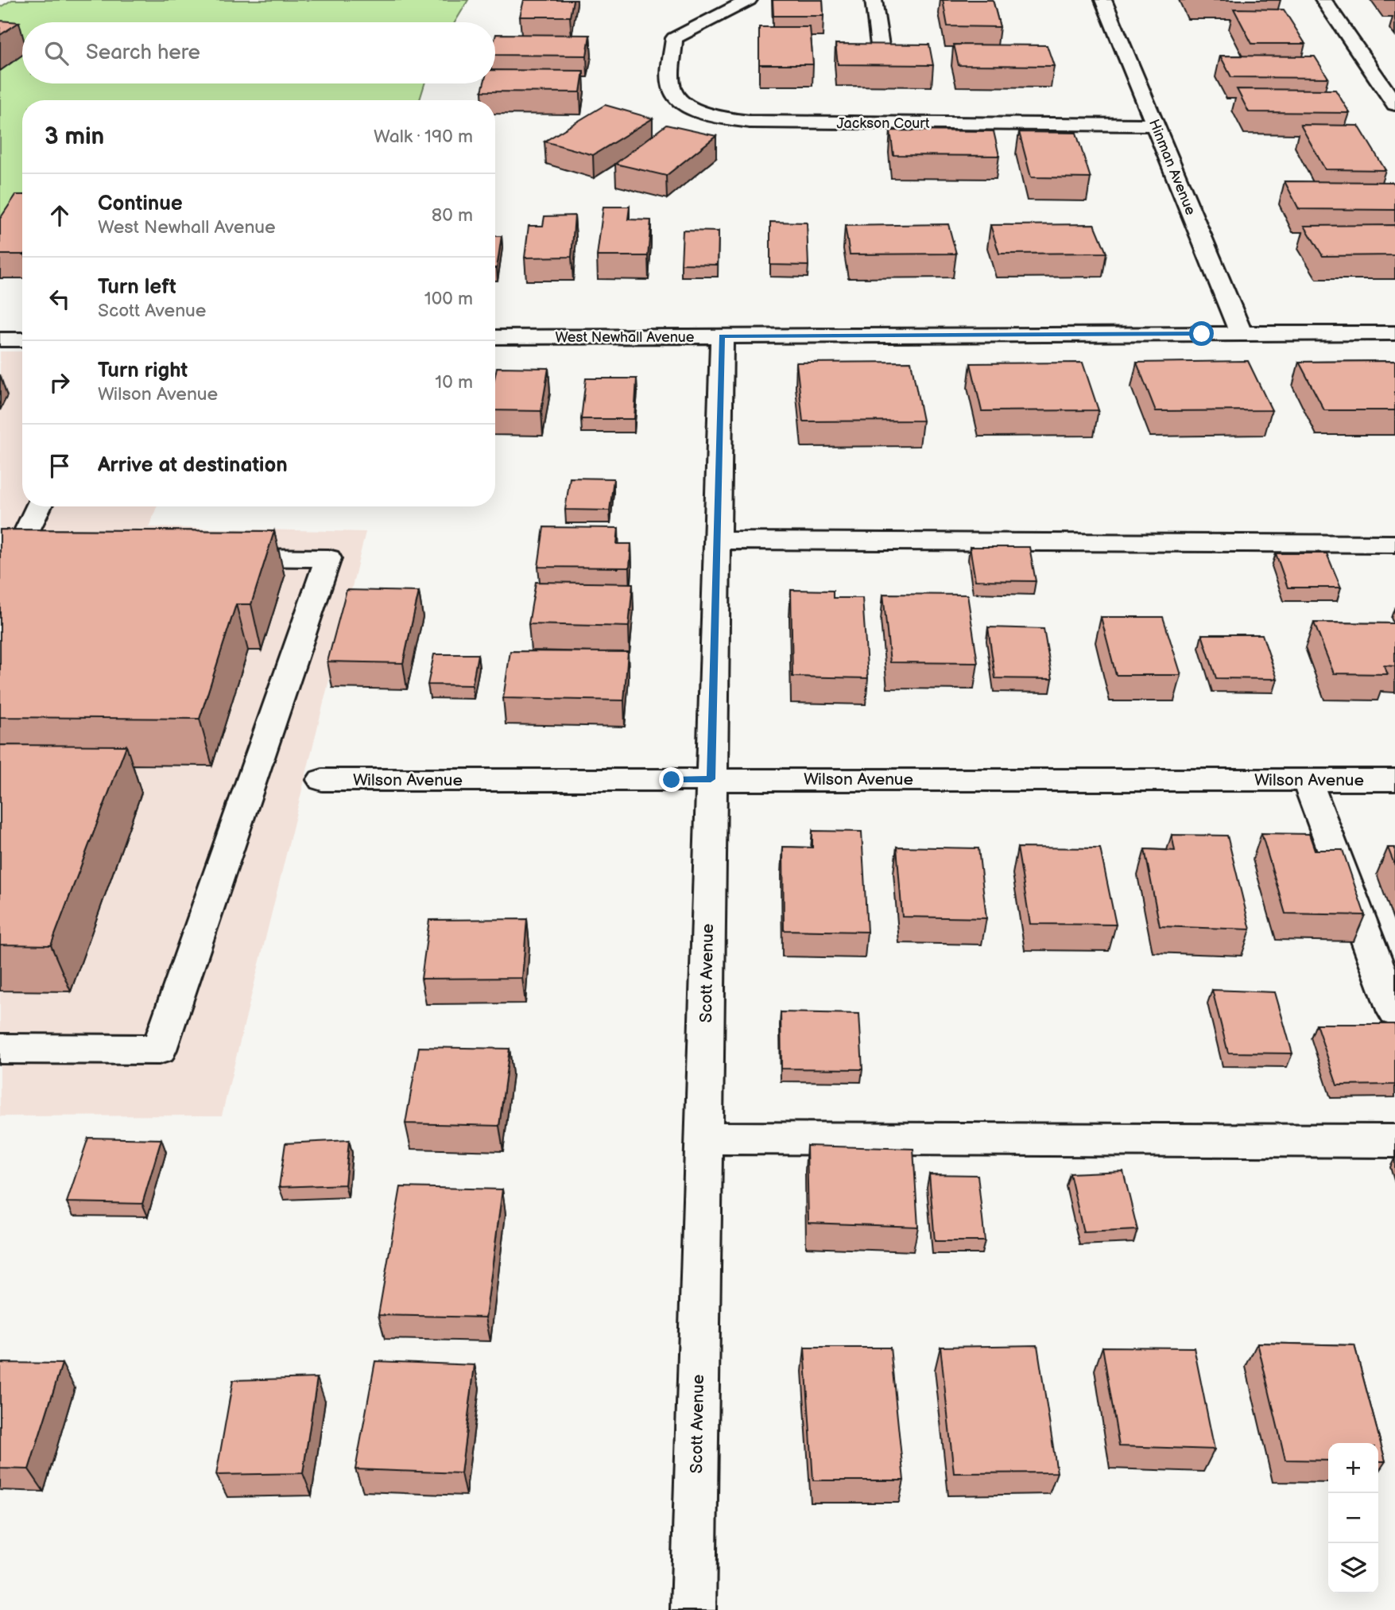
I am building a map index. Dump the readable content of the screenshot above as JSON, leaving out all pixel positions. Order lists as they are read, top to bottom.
{
  "streets": {
    "street": [
      "Jackson Court",
      "Hinman Avenue",
      "West Newhall Avenue",
      "Wilson Avenue",
      "Scott Avenue"
    ]
  },
  "crossings": [
    ["Jackson Court", "Hinman Avenue"],
    ["Hinman Avenue", "West Newhall Avenue"],
    ["West Newhall Avenue", "Scott Avenue"],
    ["Wilson Avenue", "Scott Avenue"]
  ],
  "page": {
    "search": "Search here",
    "heading": ["3 min", "Walk · 190 m"],
    "list": [
      ["Continue", "West Newhall Avenue", "80 m"],
      ["Turn left", "Scott Avenue", "100 m"],
      ["Turn right", "Wilson Avenue", "10 m"],
      "Arrive at destination"
    ],
    "map_buttons": ["+", "−"]
  }
}
